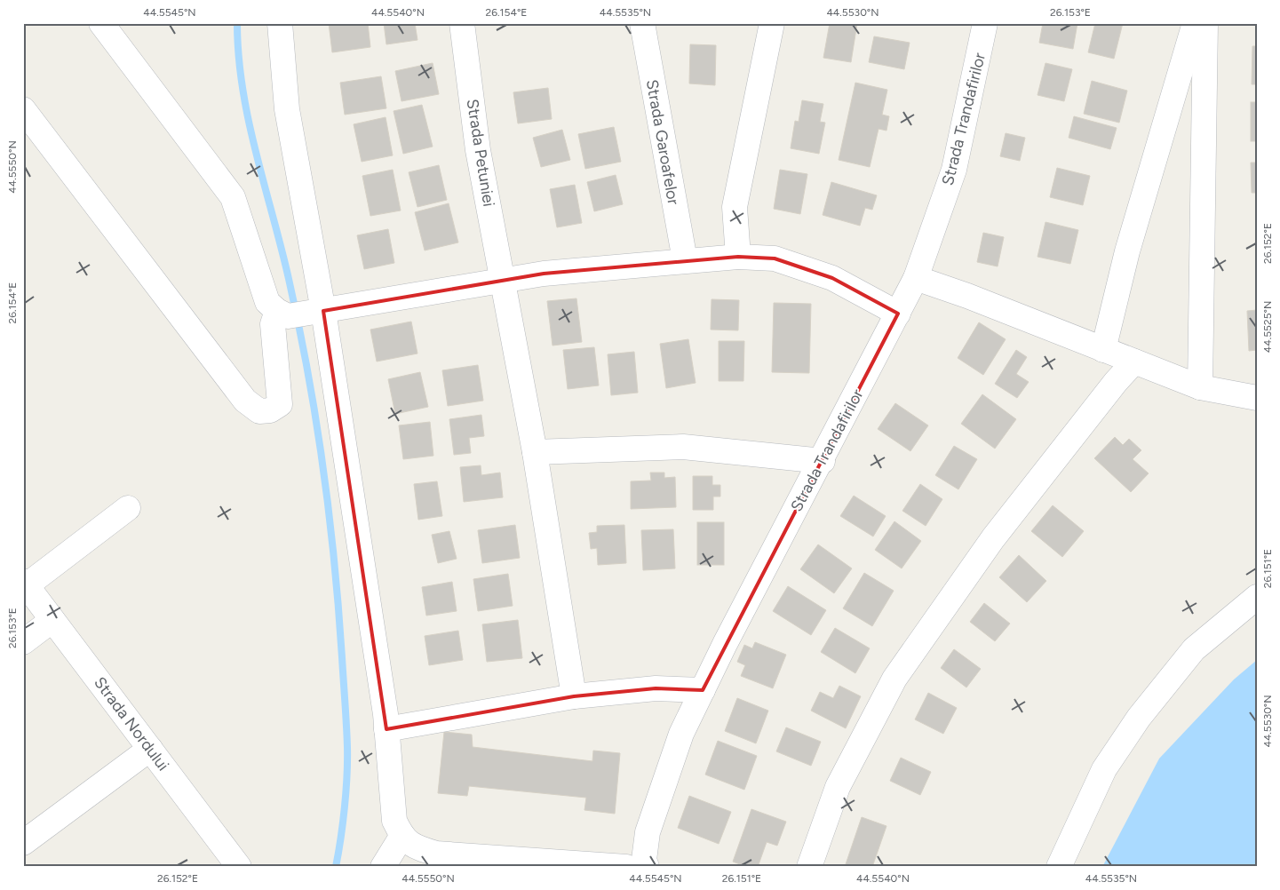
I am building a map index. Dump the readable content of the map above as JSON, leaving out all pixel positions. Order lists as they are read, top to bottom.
{
  "streets": {
    "street": [
      "Strada Trandafirilor",
      "Strada Garoafelor",
      "Strada Petuniei",
      "Strada Nordului"
    ]
  },
  "coordinates": [
    "44.5545°N",
    "44.5540°N",
    "26.154°E",
    "44.5535°N",
    "44.5530°N",
    "26.153°E",
    "44.5550°N",
    "26.152°E",
    "44.5525°N",
    "26.151°E"
  ]
}
